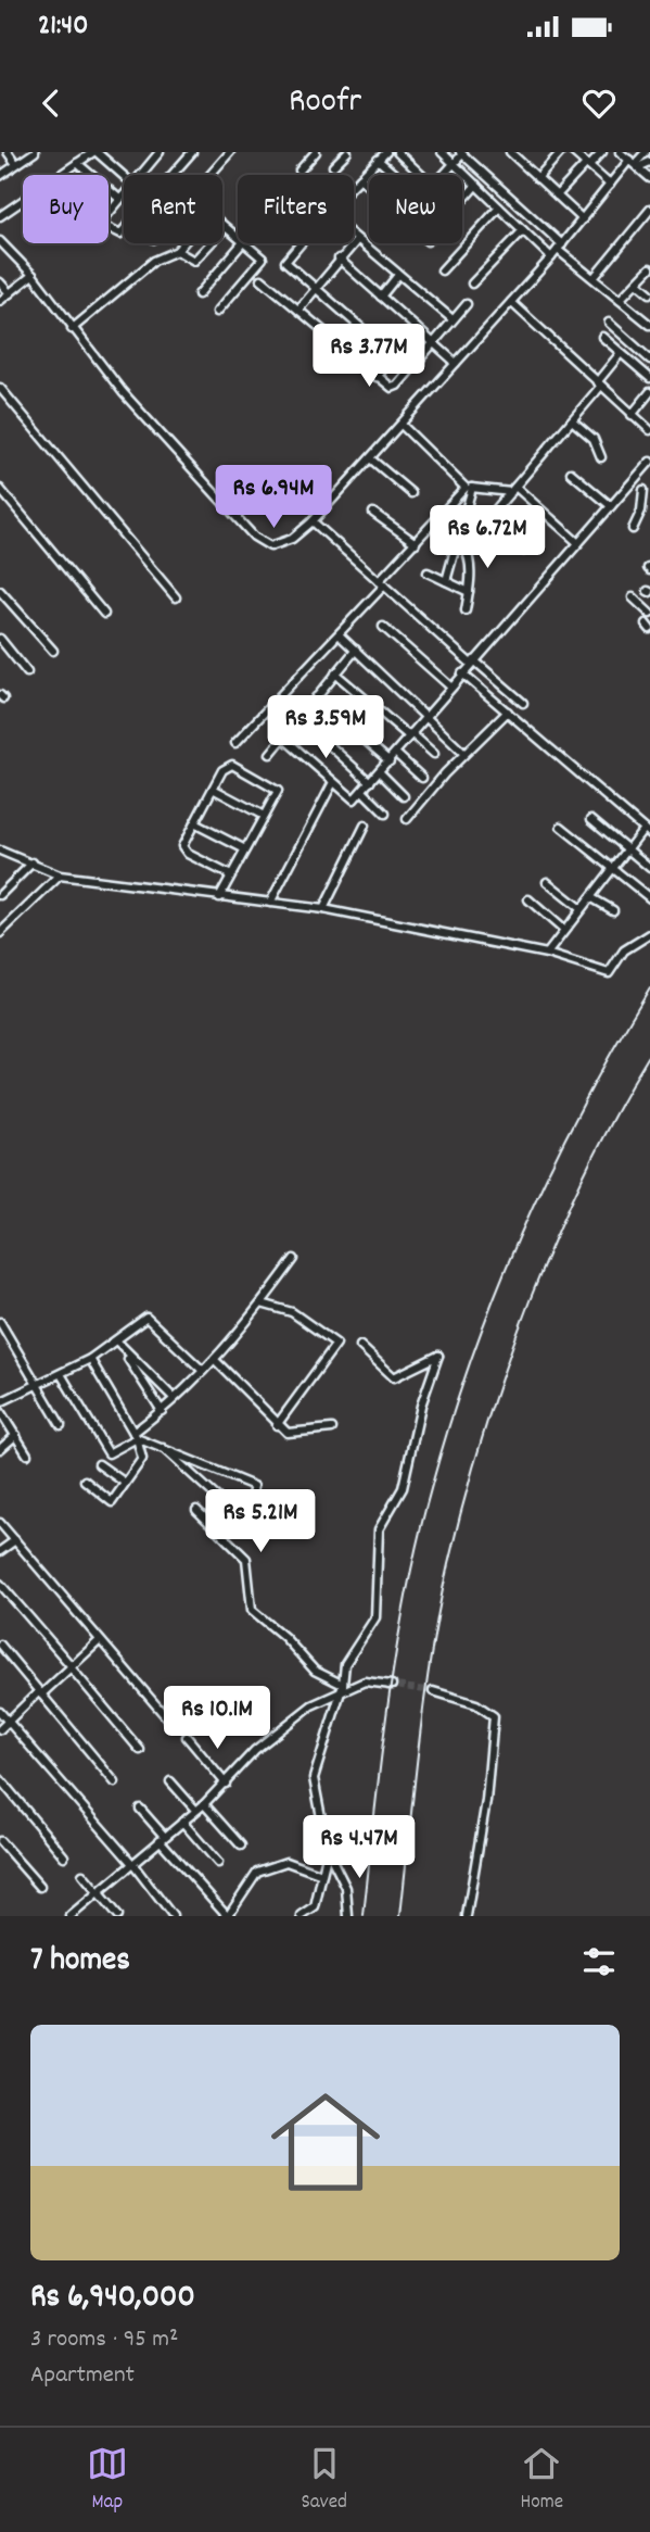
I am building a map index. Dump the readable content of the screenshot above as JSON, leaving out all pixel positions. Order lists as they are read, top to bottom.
{
  "page": {
    "status": "21:40",
    "header": "Roofr",
    "chip": [
      "Buy",
      "Rent",
      "Filters",
      "New"
    ],
    "price": [
      "Rs 3.77M",
      "Rs 6.94M",
      "Rs 6.72M",
      "Rs 3.59M",
      "Rs 5.21M",
      "Rs 10.1M",
      "Rs 4.47M"
    ],
    "heading": "7 homes",
    "list": [
      {
        "name": "Rs 6,940,000",
        "note": "3 rooms · 95 m² · Apartment"
      }
    ],
    "tabs": ["Map", "Saved", "Home"]
  }
}
